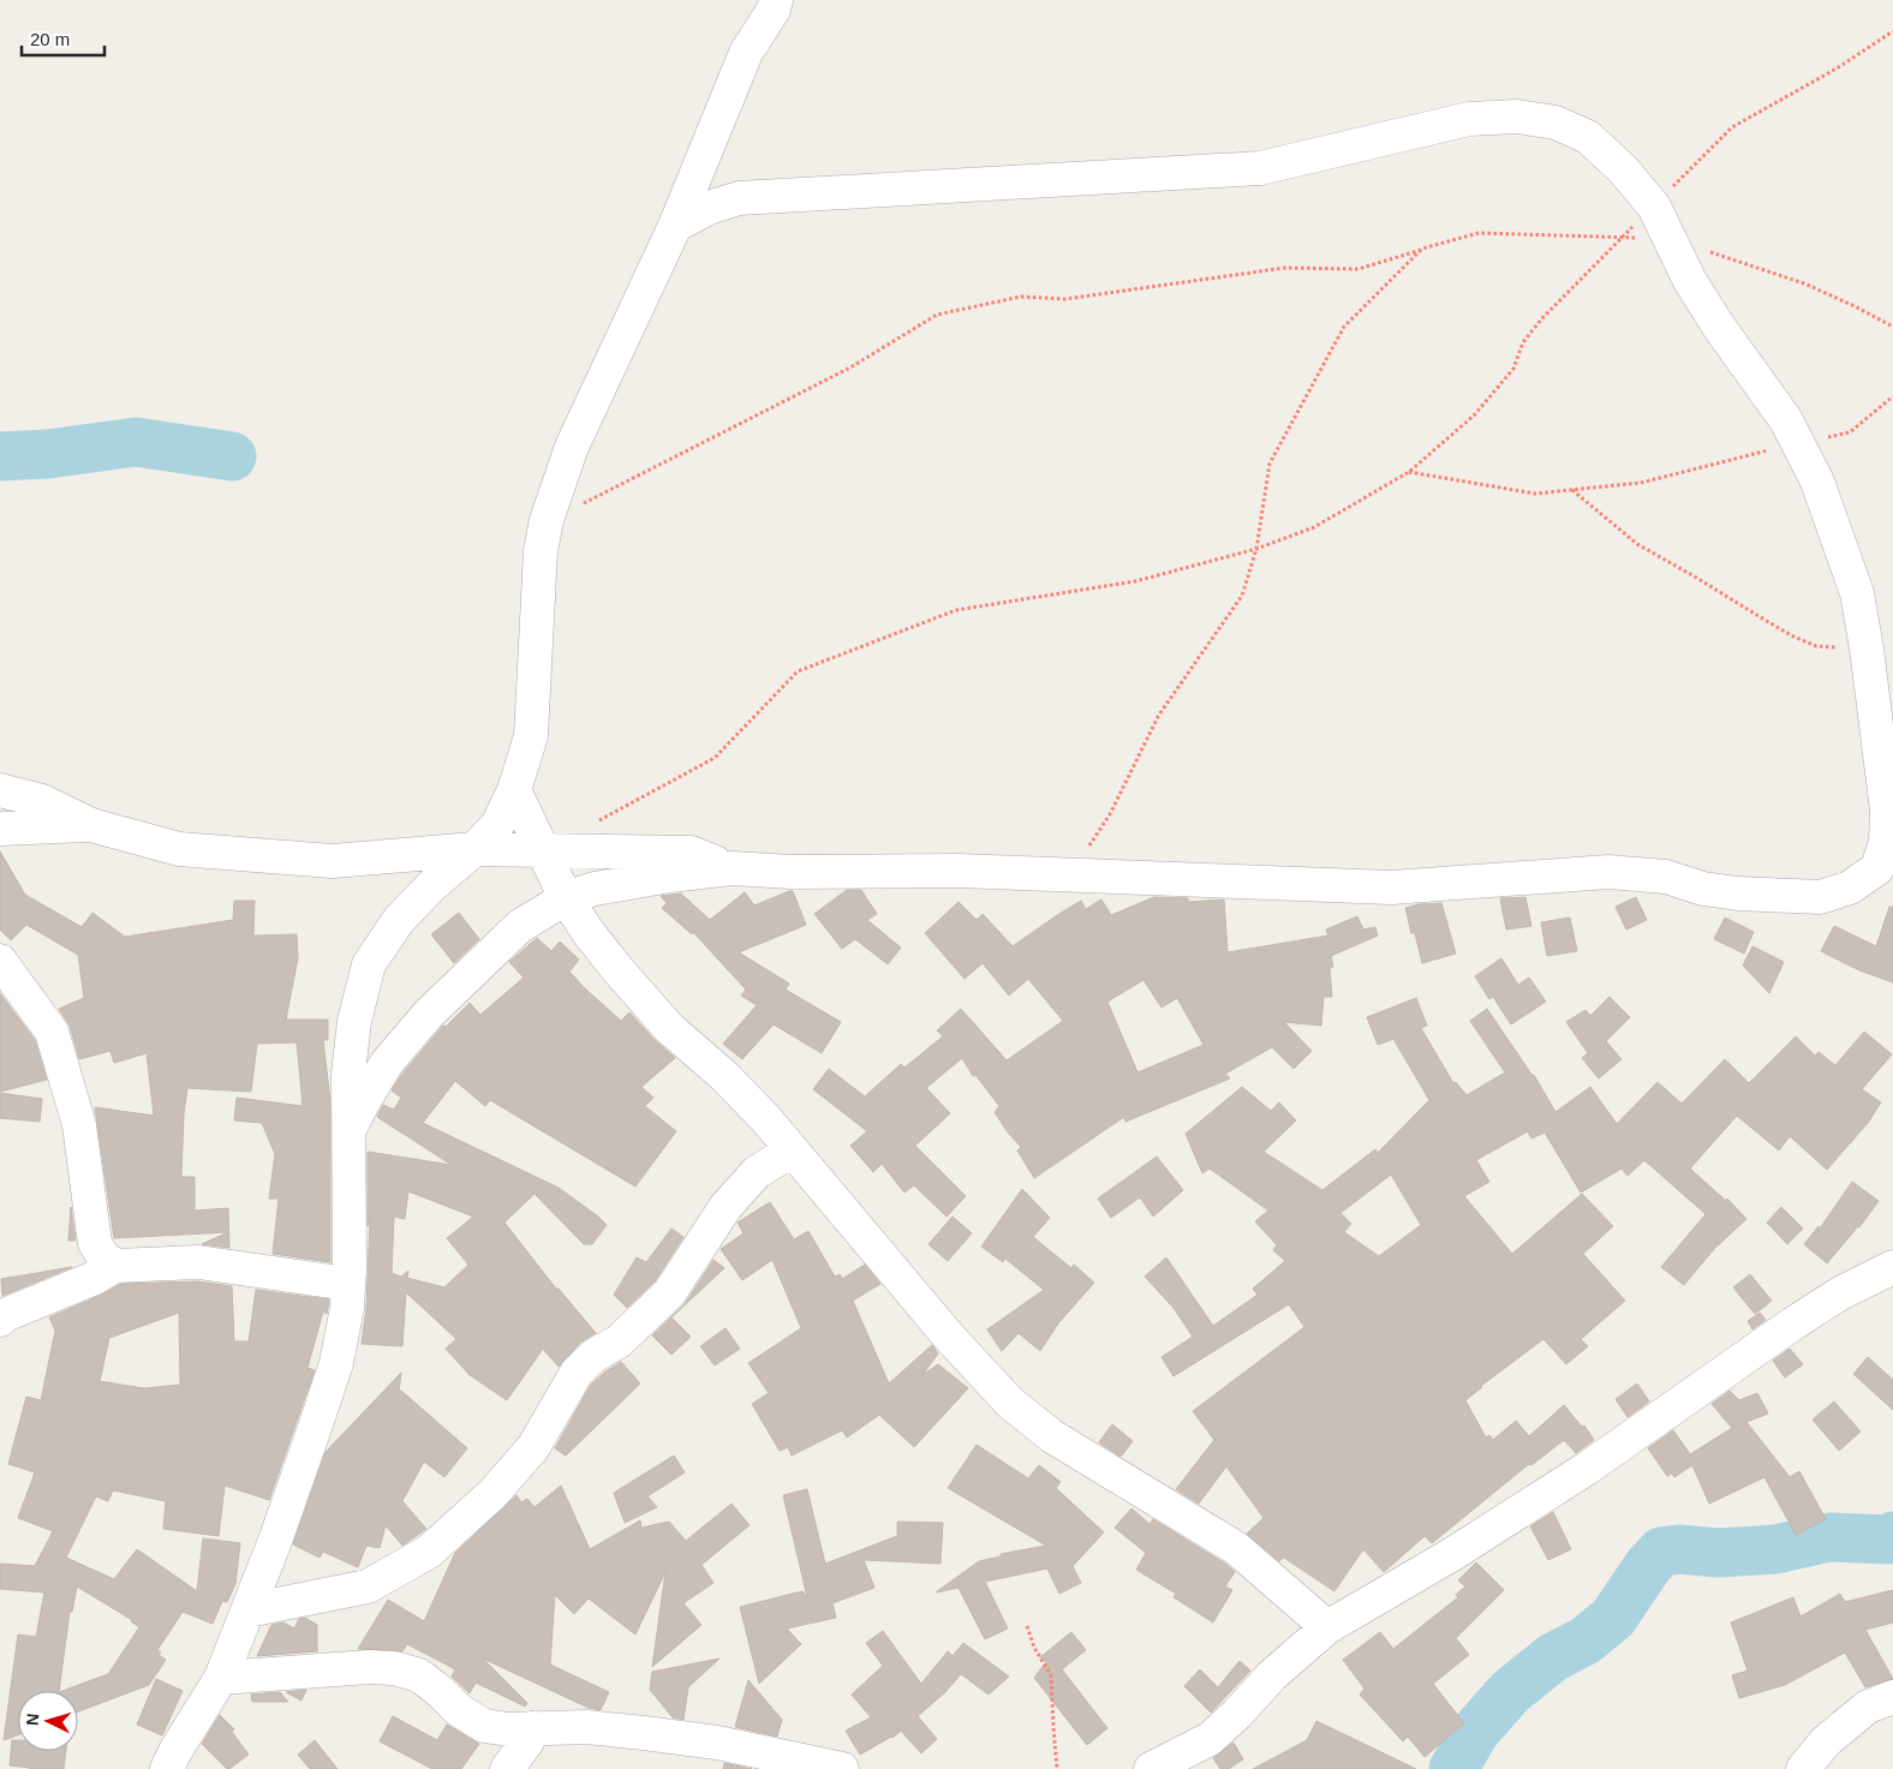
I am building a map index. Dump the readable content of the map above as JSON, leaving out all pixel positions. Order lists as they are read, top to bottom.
{
  "scale_bar": "20 m",
  "north": "left"
}
